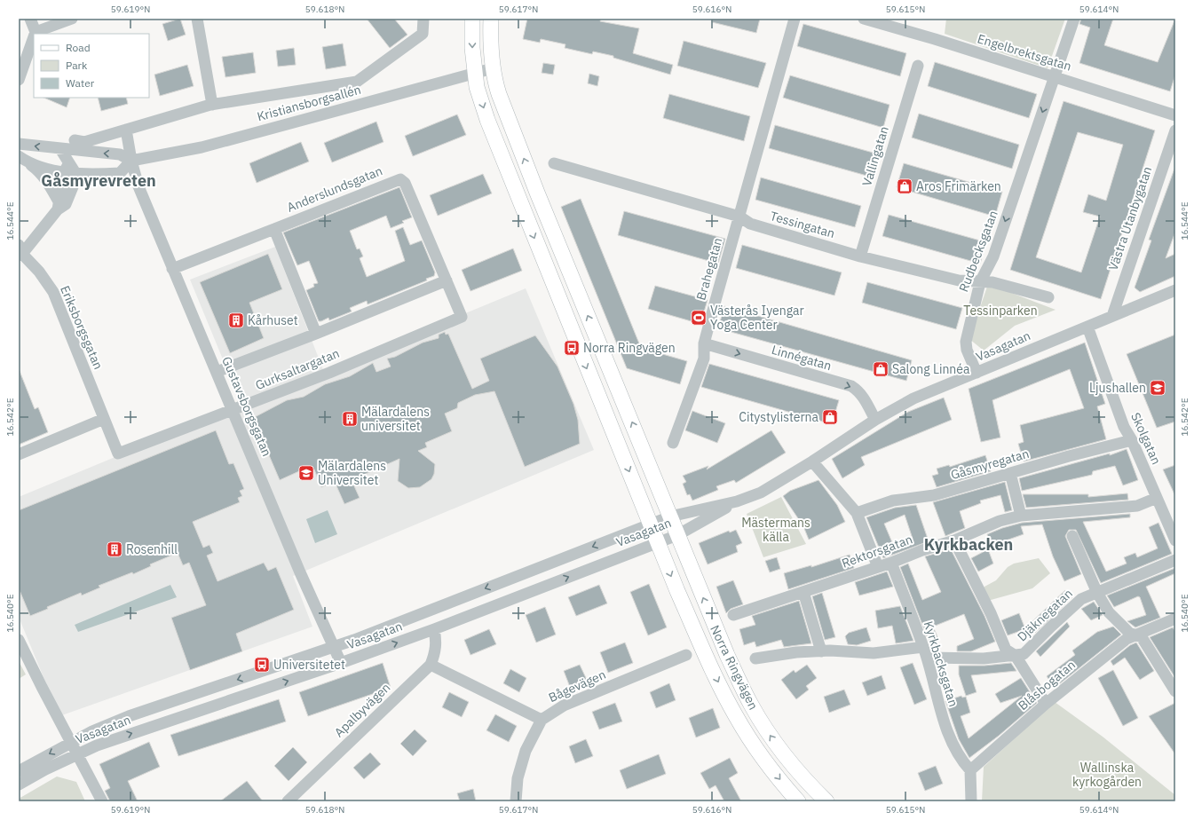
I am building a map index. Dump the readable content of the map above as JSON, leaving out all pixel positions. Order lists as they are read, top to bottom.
{
  "streets": {
    "main road": ["Norra Ringvägen"],
    "street": [
      "Engelbrektsgatan",
      "Kristiansborgsallén",
      "Vallingatan",
      "Anderslundsgatan",
      "Västra Utanbygatan",
      "Tessingatan",
      "Rudbecksgatan",
      "Brahegatan",
      "Eriksborgsgatan",
      "Vasagatan",
      "Linnégatan",
      "Gurksaltargatan",
      "Gustavsborgsgatan",
      "Skolgatan",
      "Gåsmyregatan",
      "Rektorsgatan",
      "Djäknegatan",
      "Kyrkbacksgatan",
      "Blåsbogatan",
      "Bågevägen",
      "Apalbyvägen"
    ]
  },
  "crossings": [
    ["Engelbrektsgatan", "Rudbecksgatan"],
    ["Kristiansborgsallén", "Gustavsborgsgatan"],
    ["Kristiansborgsallén", "Norra Ringvägen"],
    ["Vallingatan", "Tessingatan"],
    ["Anderslundsgatan", "Gurksaltargatan"],
    ["Anderslundsgatan", "Gustavsborgsgatan"],
    ["Västra Utanbygatan", "Vasagatan"],
    ["Tessingatan", "Rudbecksgatan"],
    ["Tessingatan", "Brahegatan"],
    ["Rudbecksgatan", "Vasagatan"],
    ["Brahegatan", "Linnégatan"],
    ["Eriksborgsgatan", "Gurksaltargatan"],
    ["Vasagatan", "Linnégatan"],
    ["Vasagatan", "Gustavsborgsgatan"],
    ["Vasagatan", "Skolgatan"],
    ["Vasagatan", "Norra Ringvägen"],
    ["Vasagatan", "Apalbyvägen"],
    ["Gurksaltargatan", "Gustavsborgsgatan"],
    ["Skolgatan", "Gåsmyregatan"],
    ["Skolgatan", "Rektorsgatan"],
    ["Rektorsgatan", "Kyrkbacksgatan"],
    ["Djäknegatan", "Kyrkbacksgatan"],
    ["Kyrkbacksgatan", "Blåsbogatan"]
  ],
  "one_way": ["Rudbecksgatan", "Linnégatan"],
  "districts": ["Gåsmyrevreten", "Kyrkbacken"],
  "parks": ["Tessinparken", "Mästermans källa", "Wallinska kyrkogården"],
  "places": {
    "shop": ["Aros Frimärken", "Salong Linnéa", "Citystylisterna"],
    "sports": ["Västerås Iyengar Yoga Center"],
    "building": ["Kårhuset", "Mälardalens universitet", "Rosenhill"],
    "bus stop": ["Norra Ringvägen", "Universitetet"],
    "school or university": ["Ljushallen", "Mälardalens Universitet"]
  },
  "legend": ["Road", "Park", "Water"],
  "coordinates": [
    "59.619°N",
    "59.618°N",
    "59.617°N",
    "59.616°N",
    "59.615°N",
    "59.614°N",
    "16.544°E",
    "16.542°E",
    "16.540°E"
  ]
}
